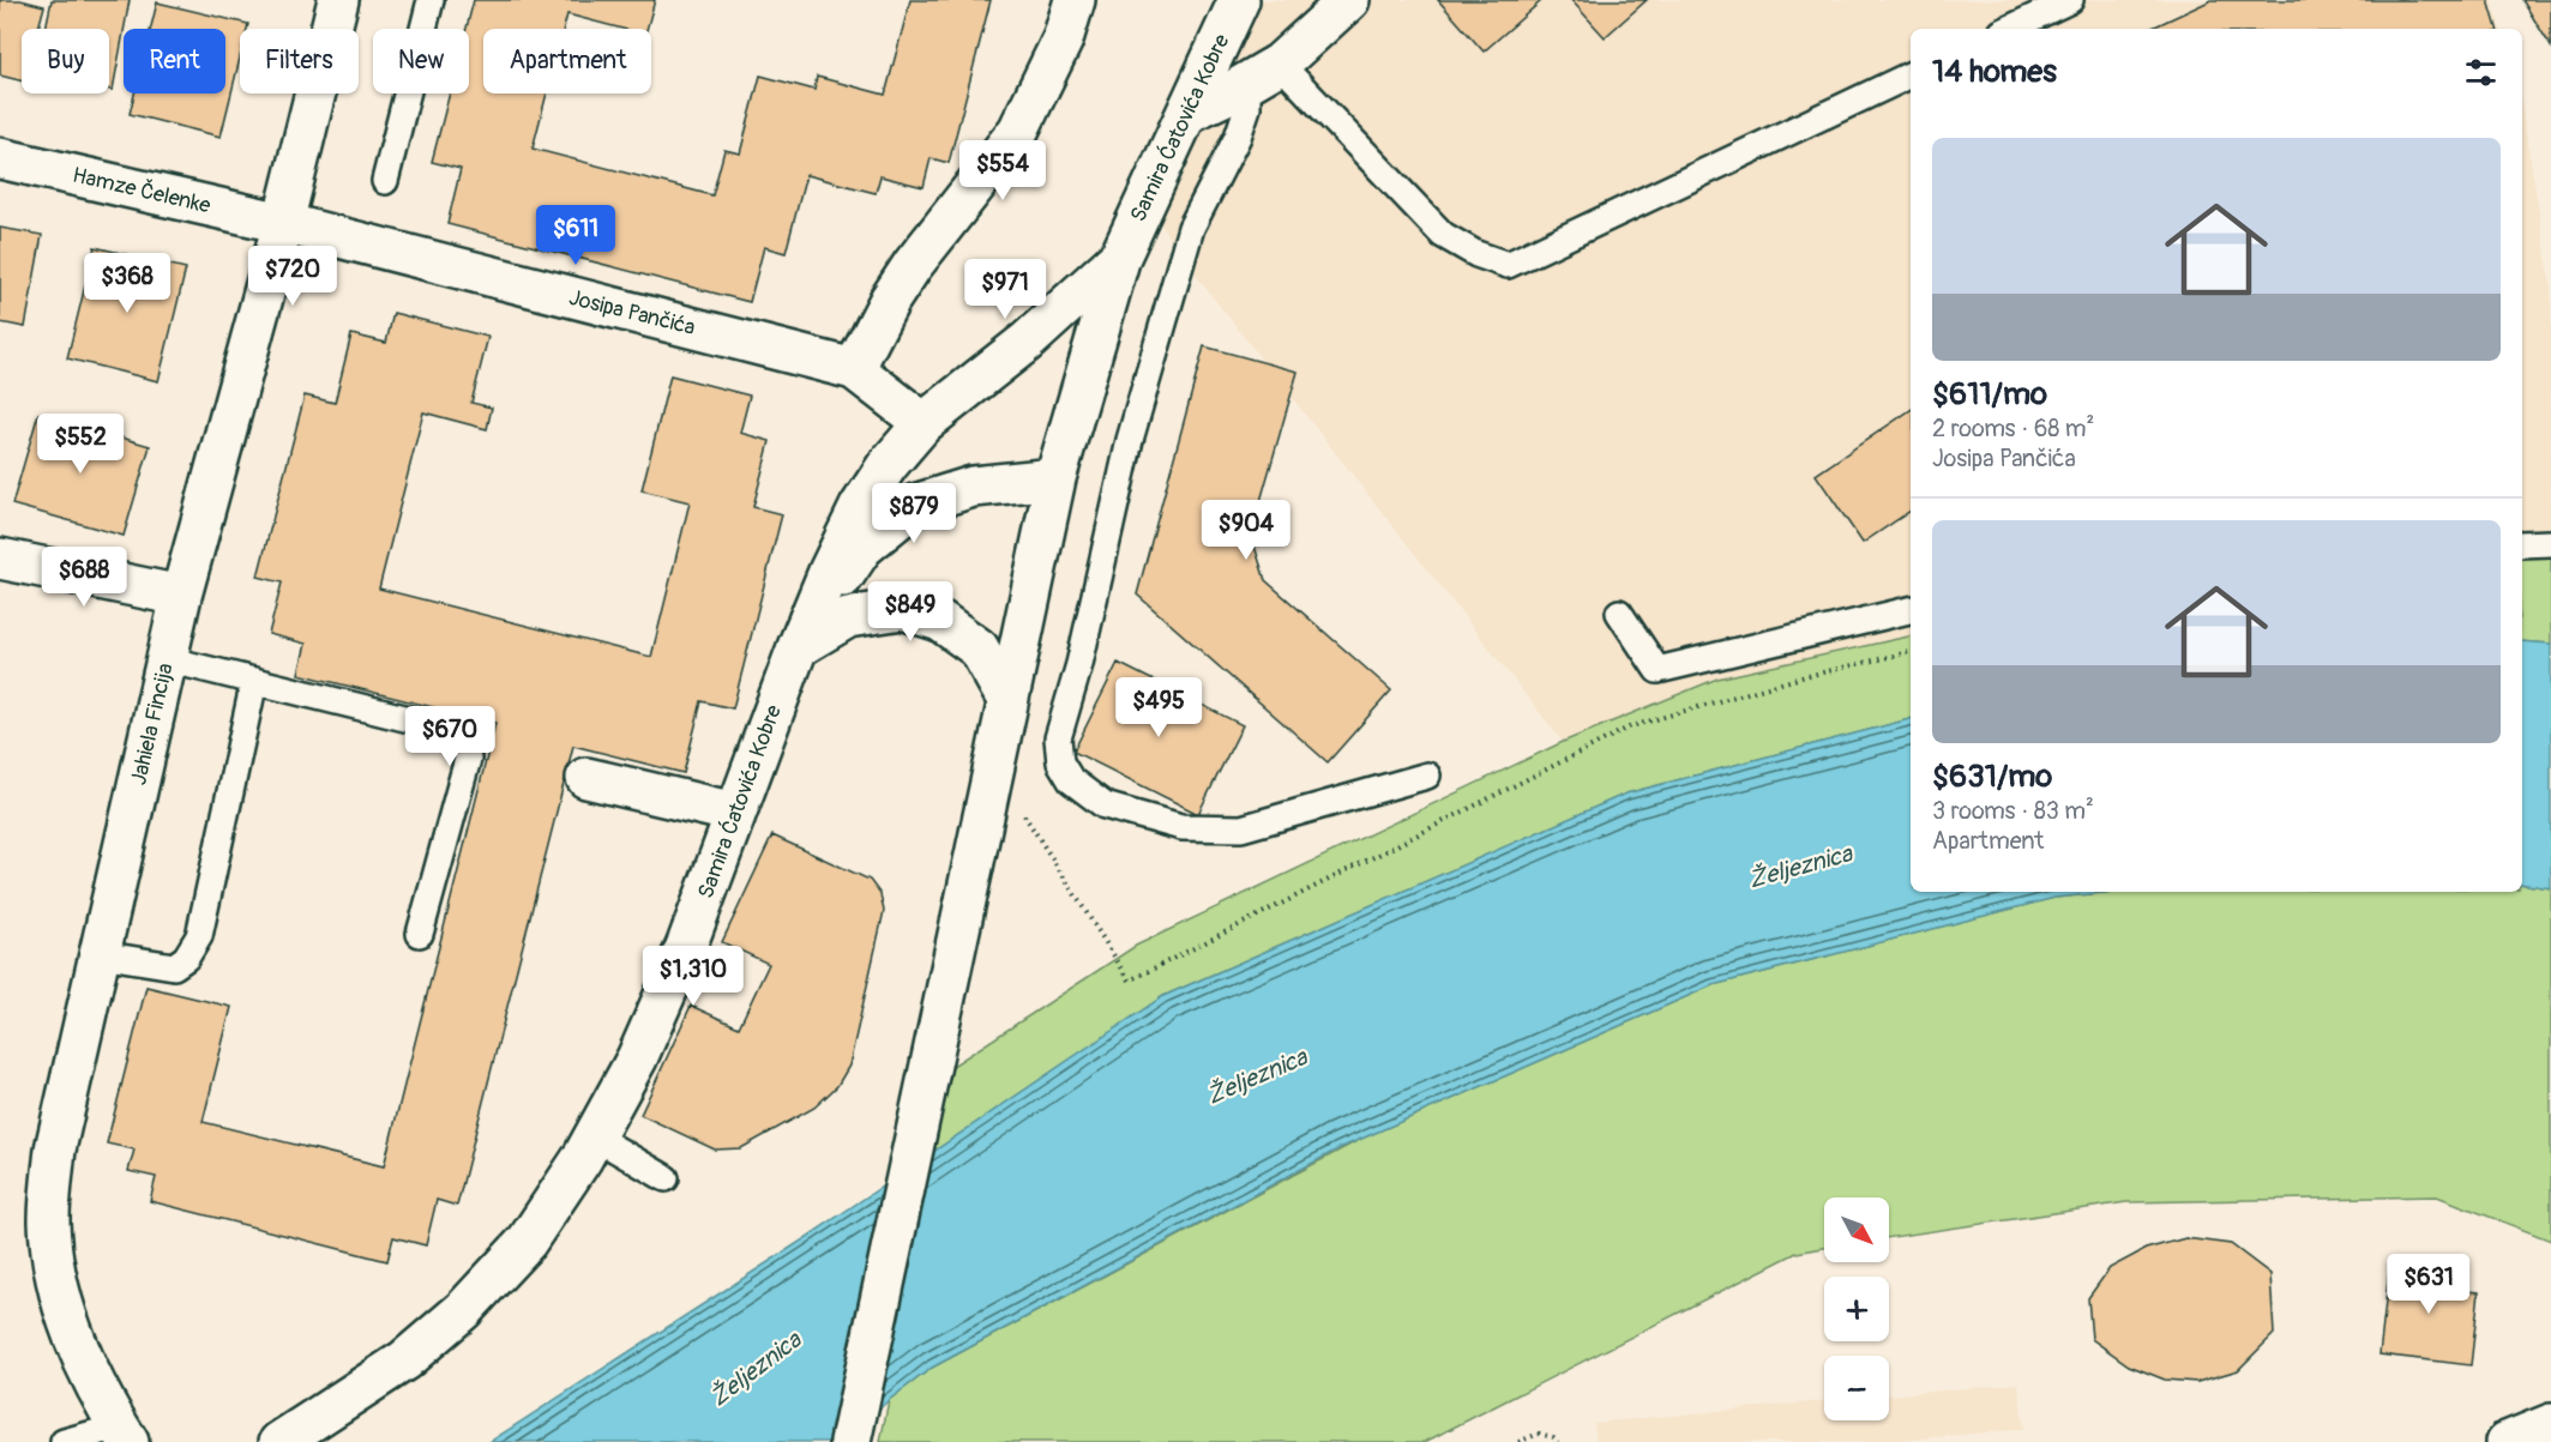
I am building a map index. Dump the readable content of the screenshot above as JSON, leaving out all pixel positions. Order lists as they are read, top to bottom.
{
  "streets": {
    "street": [
      "Samira Ćatovića Kobre",
      "Hamze Čelenke",
      "Josipa Pančića",
      "Jahiela Fincija"
    ]
  },
  "crossings": [
    ["Samira Ćatovića Kobre", "Josipa Pančića"],
    ["Hamze Čelenke", "Josipa Pančića"],
    ["Hamze Čelenke", "Jahiela Fincija"],
    ["Josipa Pančića", "Jahiela Fincija"]
  ],
  "water": ["Željeznica"],
  "north": "bottom right",
  "page": {
    "chip": [
      "Buy",
      "Rent",
      "Filters",
      "New",
      "Apartment"
    ],
    "heading": "14 homes",
    "list": [
      {
        "name": "$611/mo",
        "note": "2 rooms · 68 m² · Josipa Pančića"
      },
      {
        "name": "$631/mo",
        "note": "3 rooms · 83 m² · Apartment"
      }
    ],
    "price": [
      "$554",
      "$611",
      "$720",
      "$368",
      "$971",
      "$552",
      "$879",
      "$904",
      "$688",
      "$849",
      "$495",
      "$670",
      "$1,310",
      "$631"
    ],
    "map_buttons": ["+", "−"]
  }
}
